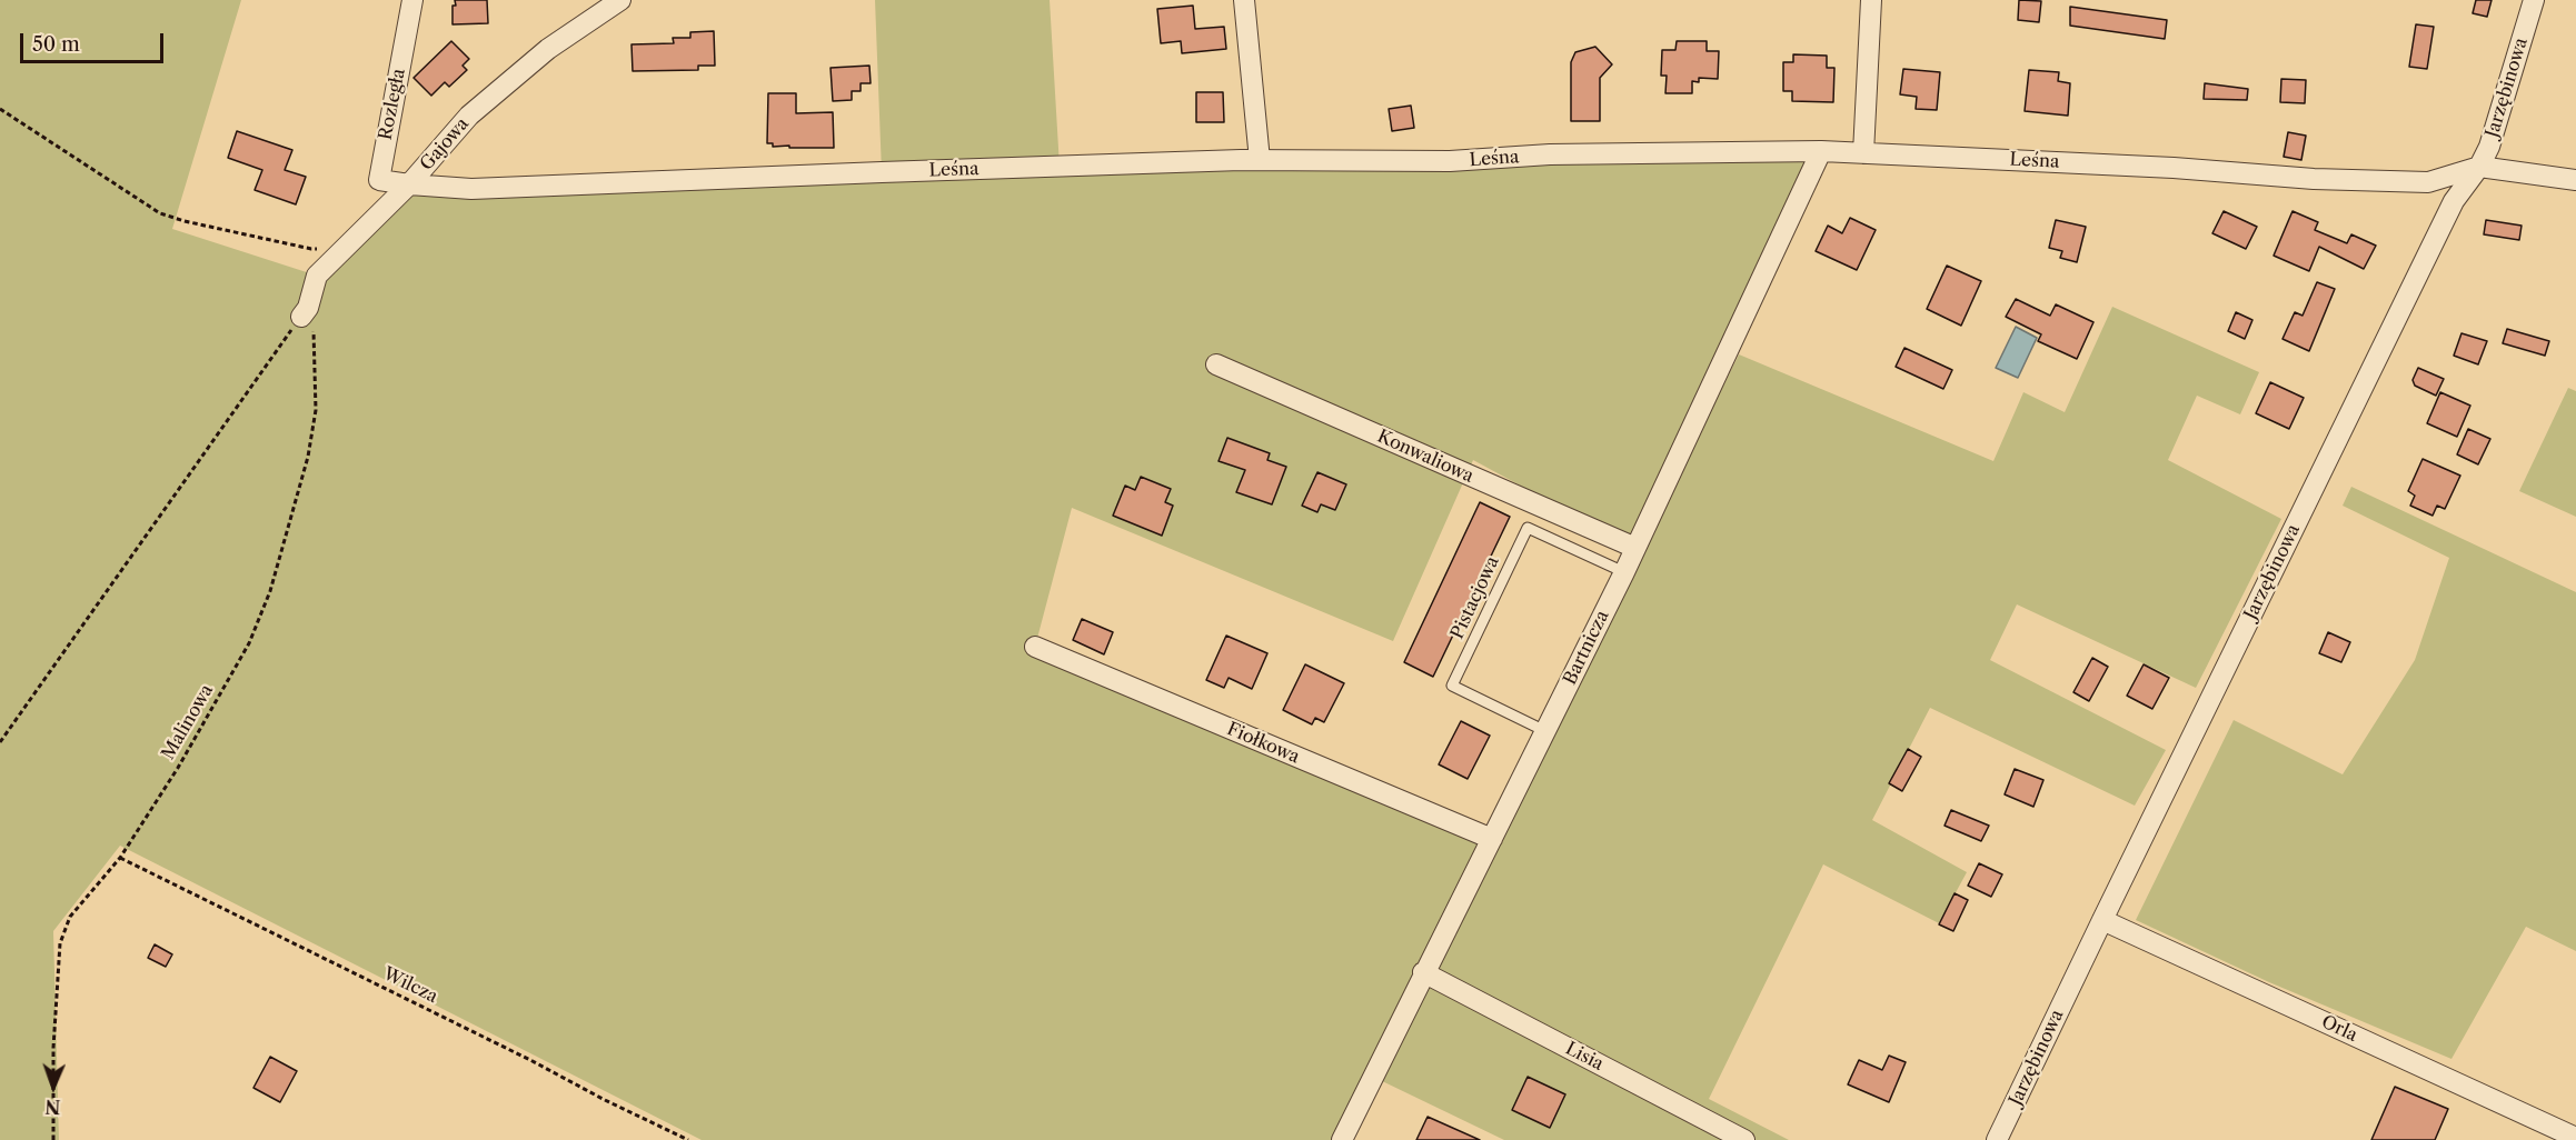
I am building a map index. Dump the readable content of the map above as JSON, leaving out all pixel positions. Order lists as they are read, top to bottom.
{
  "streets": {
    "street": [
      "Jarzębinowa",
      "Rozległa",
      "Gajowa",
      "Leśna",
      "Konwaliowa",
      "Bartnicza",
      "Fiołkowa",
      "Orla",
      "Lisia"
    ],
    "lane": ["Pistacjowa"],
    "path": ["Malinowa", "Wilcza"]
  },
  "crossings": [
    ["Jarzębinowa", "Leśna"],
    ["Jarzębinowa", "Orla"],
    ["Rozległa", "Gajowa"],
    ["Rozległa", "Leśna"],
    ["Gajowa", "Leśna"],
    ["Gajowa", "Malinowa"],
    ["Leśna", "Bartnicza"],
    ["Konwaliowa", "Bartnicza"],
    ["Pistacjowa", "Bartnicza"],
    ["Bartnicza", "Fiołkowa"],
    ["Bartnicza", "Lisia"],
    ["Malinowa", "Wilcza"]
  ],
  "scale_bar": "50 m",
  "north": "bottom"
}
